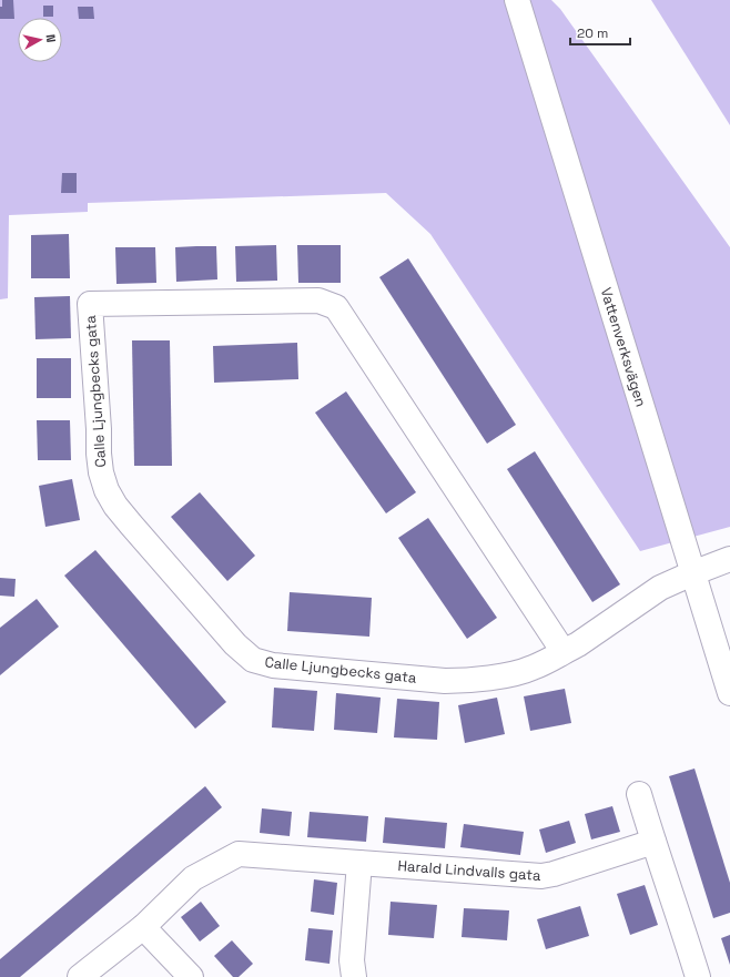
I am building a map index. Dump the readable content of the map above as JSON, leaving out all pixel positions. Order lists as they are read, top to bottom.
{
  "streets": {
    "street": ["Vattenverksvägen", "Calle Ljungbecks gata", "Harald Lindvalls gata"]
  },
  "crossings": [
    ["Vattenverksvägen", "Calle Ljungbecks gata"]
  ],
  "scale_bar": "20 m",
  "north": "right"
}
